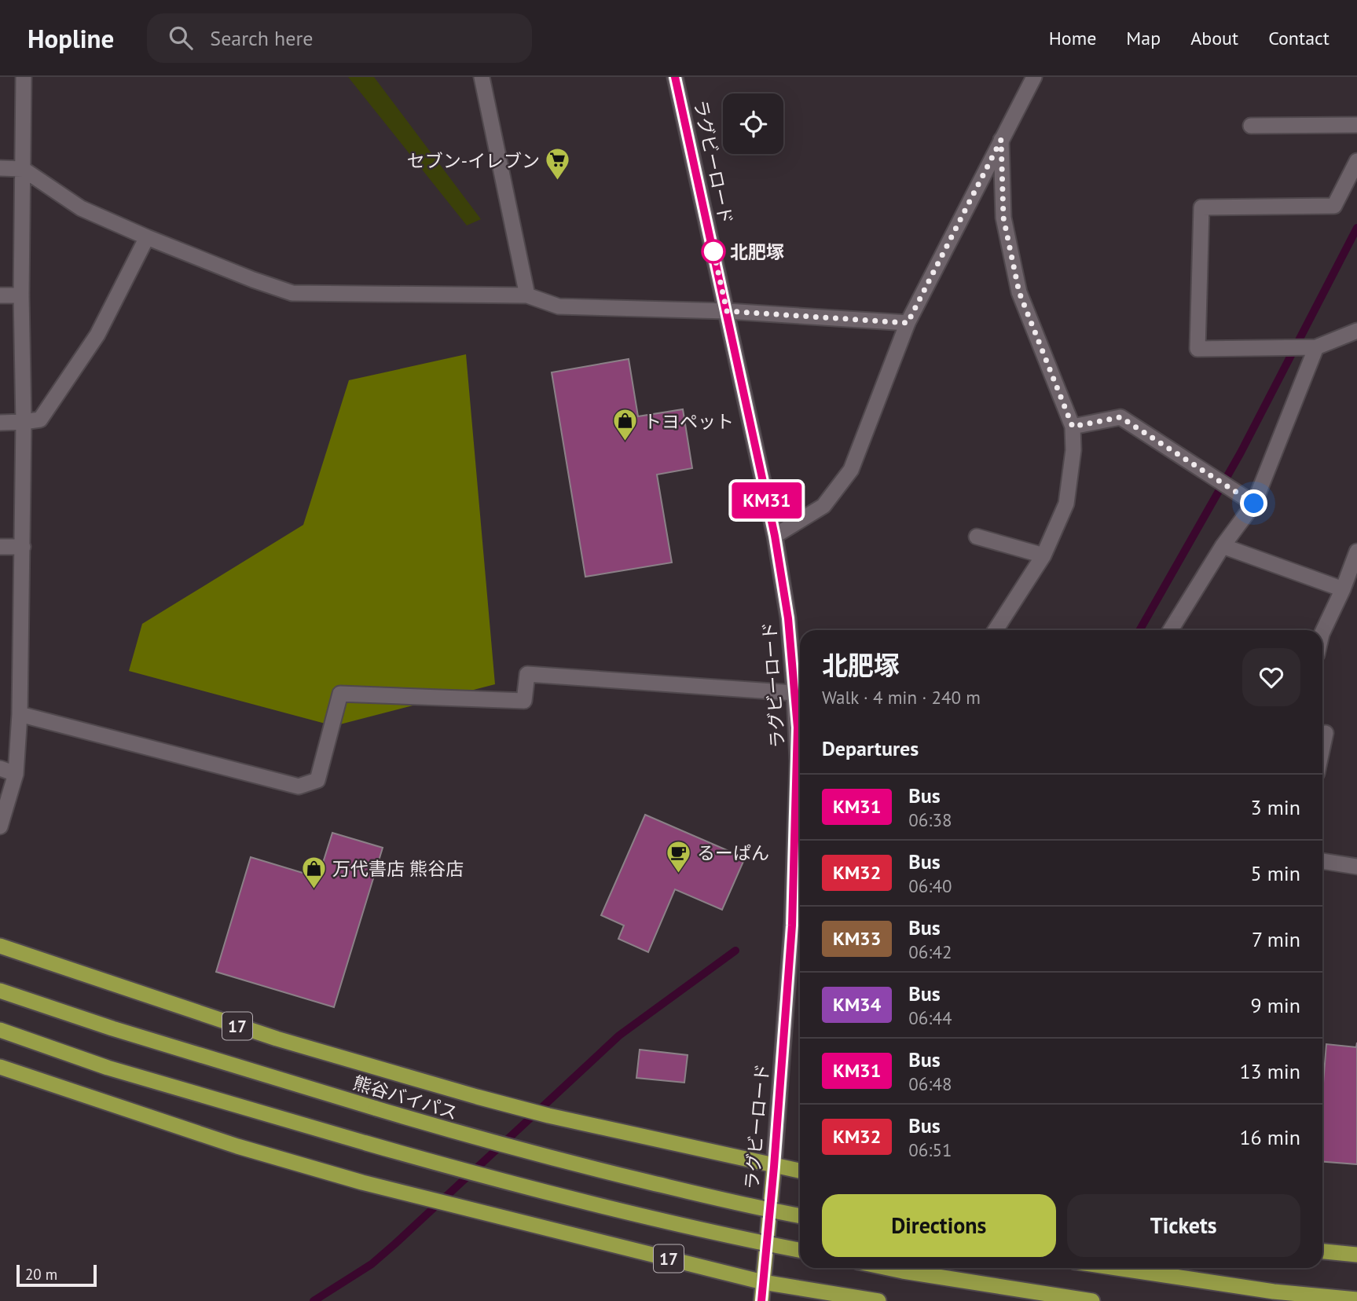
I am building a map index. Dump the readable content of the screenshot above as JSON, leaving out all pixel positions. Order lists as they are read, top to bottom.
{
  "streets": {
    "highway": ["17", "熊谷バイパス"],
    "main road": ["ラグビーロード"]
  },
  "crossings": [
    ["ラグビーロード", "17"]
  ],
  "places": {
    "supermarket": ["セブン-イレブン"],
    "other": ["北肥塚"],
    "shop": ["トヨペット", "万代書店 熊谷店"],
    "cafe": ["るーぱん"]
  },
  "lines": ["bus line KM31"],
  "scale_bar": "20 m",
  "page": {
    "header": "Hopline",
    "search": "Search here",
    "nav": [
      "Home",
      "Map",
      "About",
      "Contact"
    ],
    "on_map": "KM31",
    "heading": [
      ["北肥塚", "Walk · 4 min · 240 m"],
      "Departures"
    ],
    "list": [
      {
        "mark": "KM31",
        "name": "Bus",
        "note": "06:38",
        "value": "3 min"
      },
      {
        "mark": "KM32",
        "name": "Bus",
        "note": "06:40",
        "value": "5 min"
      },
      {
        "mark": "KM33",
        "name": "Bus",
        "note": "06:42",
        "value": "7 min"
      },
      {
        "mark": "KM34",
        "name": "Bus",
        "note": "06:44",
        "value": "9 min"
      },
      {
        "mark": "KM31",
        "name": "Bus",
        "note": "06:48",
        "value": "13 min"
      },
      {
        "mark": "KM32",
        "name": "Bus",
        "note": "06:51",
        "value": "16 min"
      }
    ],
    "buttons": ["Directions", "Tickets"],
    "scale": "20 m"
  }
}
